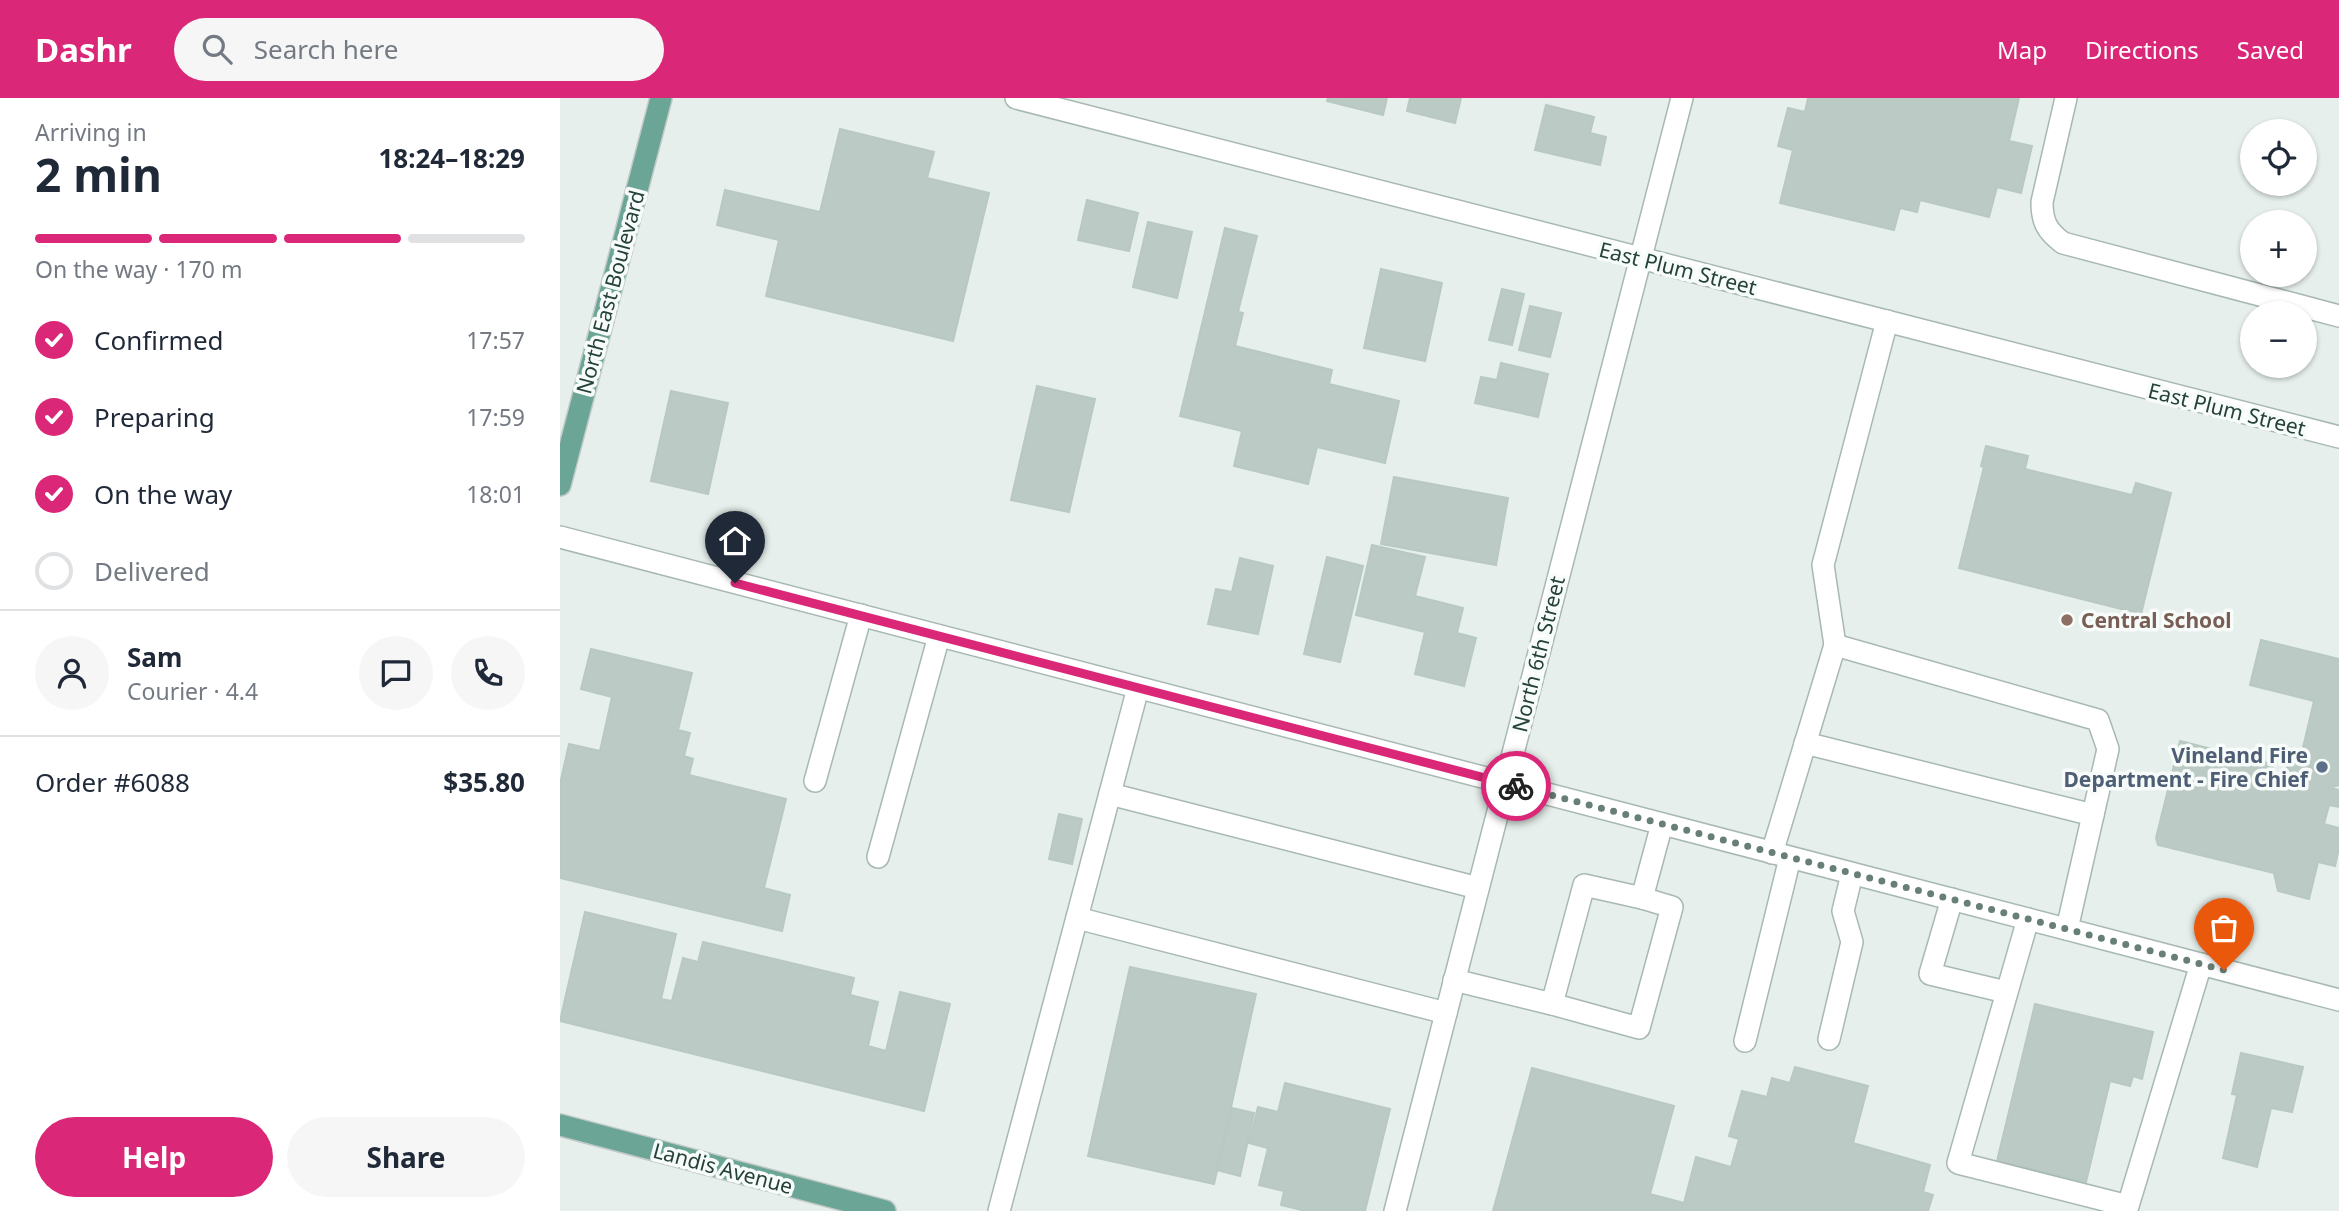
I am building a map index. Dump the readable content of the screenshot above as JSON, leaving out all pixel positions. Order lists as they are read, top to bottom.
{
  "streets": {
    "main road": ["North East Boulevard", "Landis Avenue"],
    "street": ["East Plum Street", "North 6th Street"]
  },
  "crossings": [
    ["East Plum Street", "North 6th Street"]
  ],
  "places": ["Central School", "Vineland Fire Department - Fire Chief"],
  "page": {
    "header": "Dashr",
    "search": "Search here",
    "nav": ["Map", "Directions", "Saved"],
    "heading": ["2 min", "Arriving in", "18:24–18:29"],
    "panel": [
      "Sam",
      "Courier · 4.4",
      "Order #6088",
      "$35.80"
    ],
    "map_buttons": ["+", "−"],
    "bar": "On the way · 170 m",
    "list": [
      ["Confirmed", "17:57"],
      ["Preparing", "17:59"],
      ["On the way", "18:01"],
      "Delivered"
    ],
    "buttons": ["Help", "Share"]
  }
}
